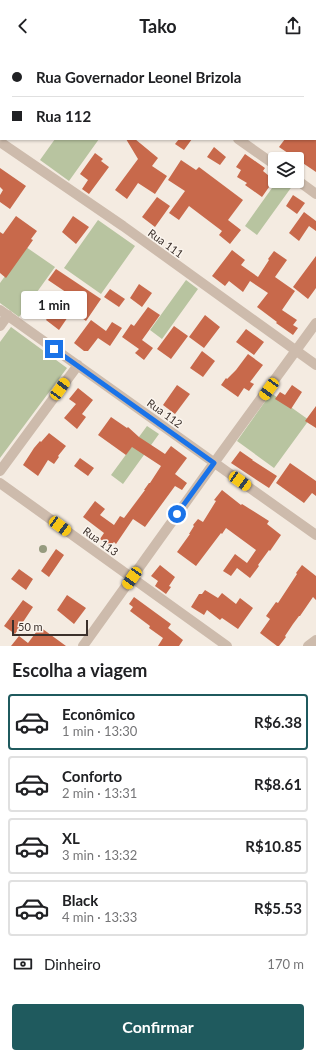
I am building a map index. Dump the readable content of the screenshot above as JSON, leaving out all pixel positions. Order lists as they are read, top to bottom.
{
  "streets": {
    "street": ["Rua 111", "Rua 112", "Rua 113"]
  },
  "scale_bar": "50 m",
  "page": {
    "header": "Tako",
    "banner": ["Rua Governador Leonel Brizola", "Rua 112"],
    "bubble": "1 min",
    "scale": "50 m",
    "heading": "Escolha a viagem",
    "list": [
      {
        "name": "Econômico",
        "note": "1 min · 13:30",
        "value": "R$6.38"
      },
      {
        "name": "Conforto",
        "note": "2 min · 13:31",
        "value": "R$8.61"
      },
      {
        "name": "XL",
        "note": "3 min · 13:32",
        "value": "R$10.85"
      },
      {
        "name": "Black",
        "note": "4 min · 13:33",
        "value": "R$5.53"
      }
    ],
    "pay": ["Dinheiro", "170 m"],
    "buttons": "Confirmar"
  }
}
